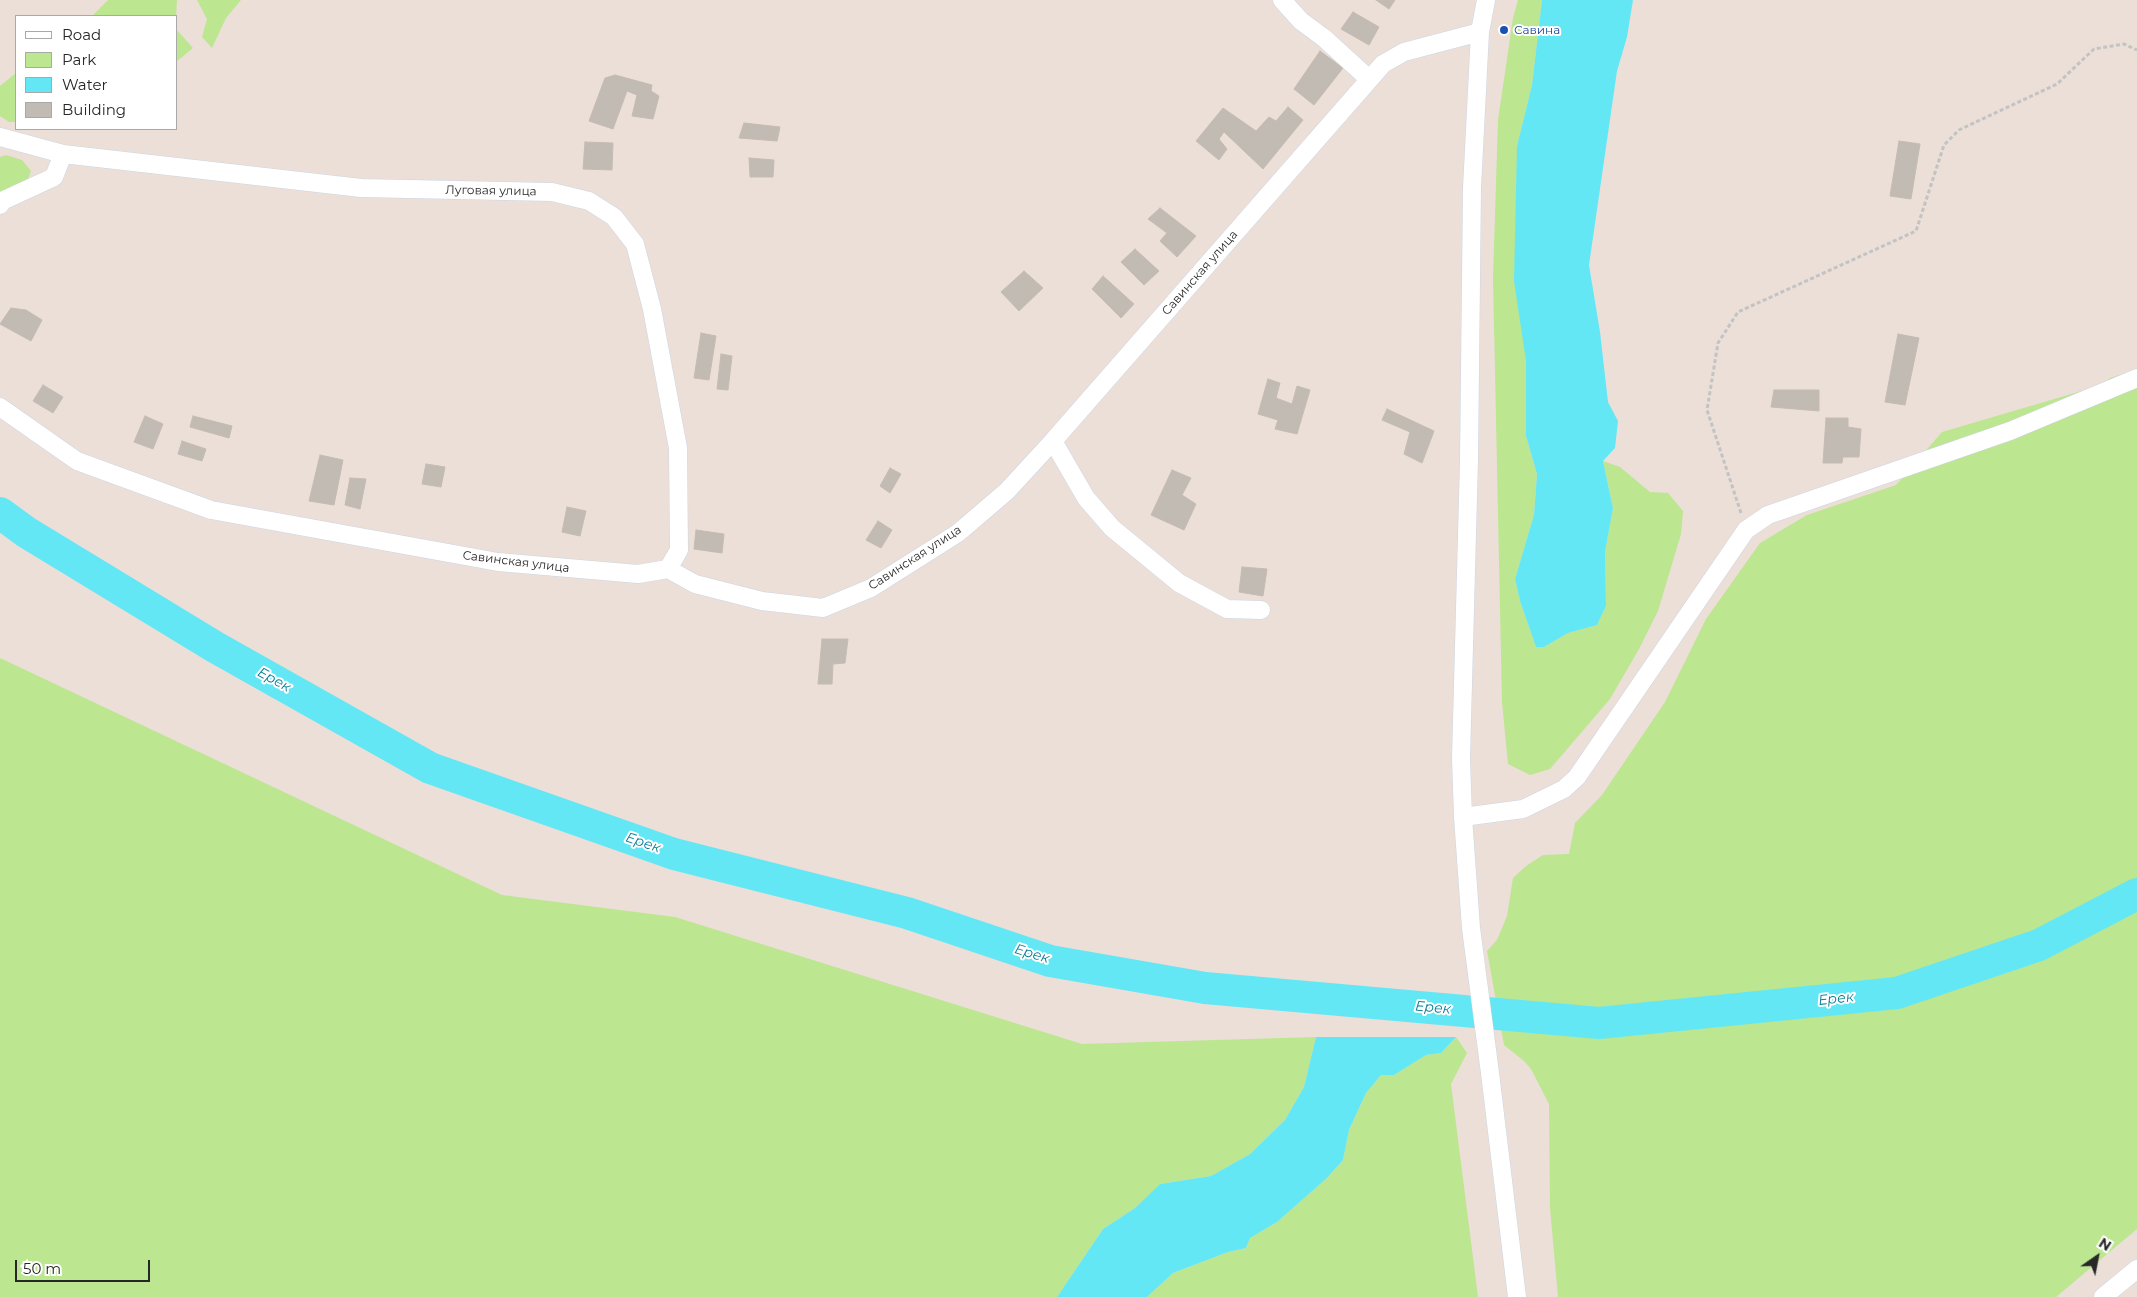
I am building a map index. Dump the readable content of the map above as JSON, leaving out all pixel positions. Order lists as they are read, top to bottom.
{
  "streets": {
    "street": ["Луговая улица", "Савинская улица"]
  },
  "crossings": [
    ["Луговая улица", "Савинская улица"]
  ],
  "water": ["Ерек"],
  "places": ["Савина"],
  "legend": [
    "Road",
    "Park",
    "Water",
    "Building"
  ],
  "scale_bar": "50 m",
  "north": "top right"
}
